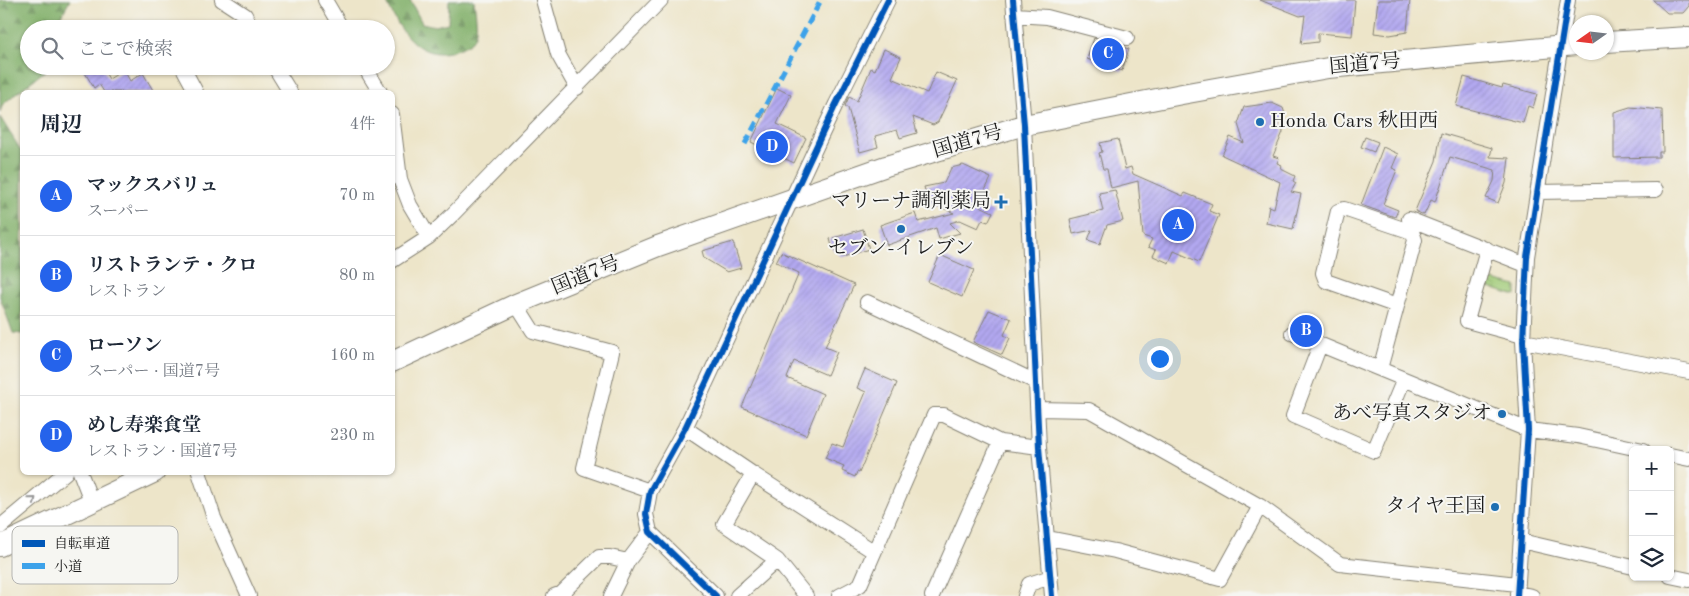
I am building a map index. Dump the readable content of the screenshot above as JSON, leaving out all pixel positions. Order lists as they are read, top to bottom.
{
  "streets": {
    "highway": ["国道7号"]
  },
  "places": {
    "other": [
      "Honda Cars 秋田西",
      "セブン-イレブン",
      "あべ写真スタジオ",
      "タイヤ王国"
    ],
    "health": ["マリーナ調剤薬局"]
  },
  "legend": ["自転車道", "小道"],
  "north": "left",
  "page": {
    "search": "ここで検索",
    "pins": [
      "C",
      "D",
      "A",
      "B"
    ],
    "heading": ["周辺", "4件"],
    "list": [
      {
        "mark": "A",
        "name": "マックスバリュ",
        "note": "スーパー",
        "value": "70 m"
      },
      {
        "mark": "B",
        "name": "リストランテ・クロ",
        "note": "レストラン",
        "value": "80 m"
      },
      {
        "mark": "C",
        "name": "ローソン",
        "note": "スーパー · 国道7号",
        "value": "160 m"
      },
      {
        "mark": "D",
        "name": "めし寿楽食堂",
        "note": "レストラン · 国道7号",
        "value": "230 m"
      }
    ],
    "map_buttons": ["+", "−"]
  }
}
